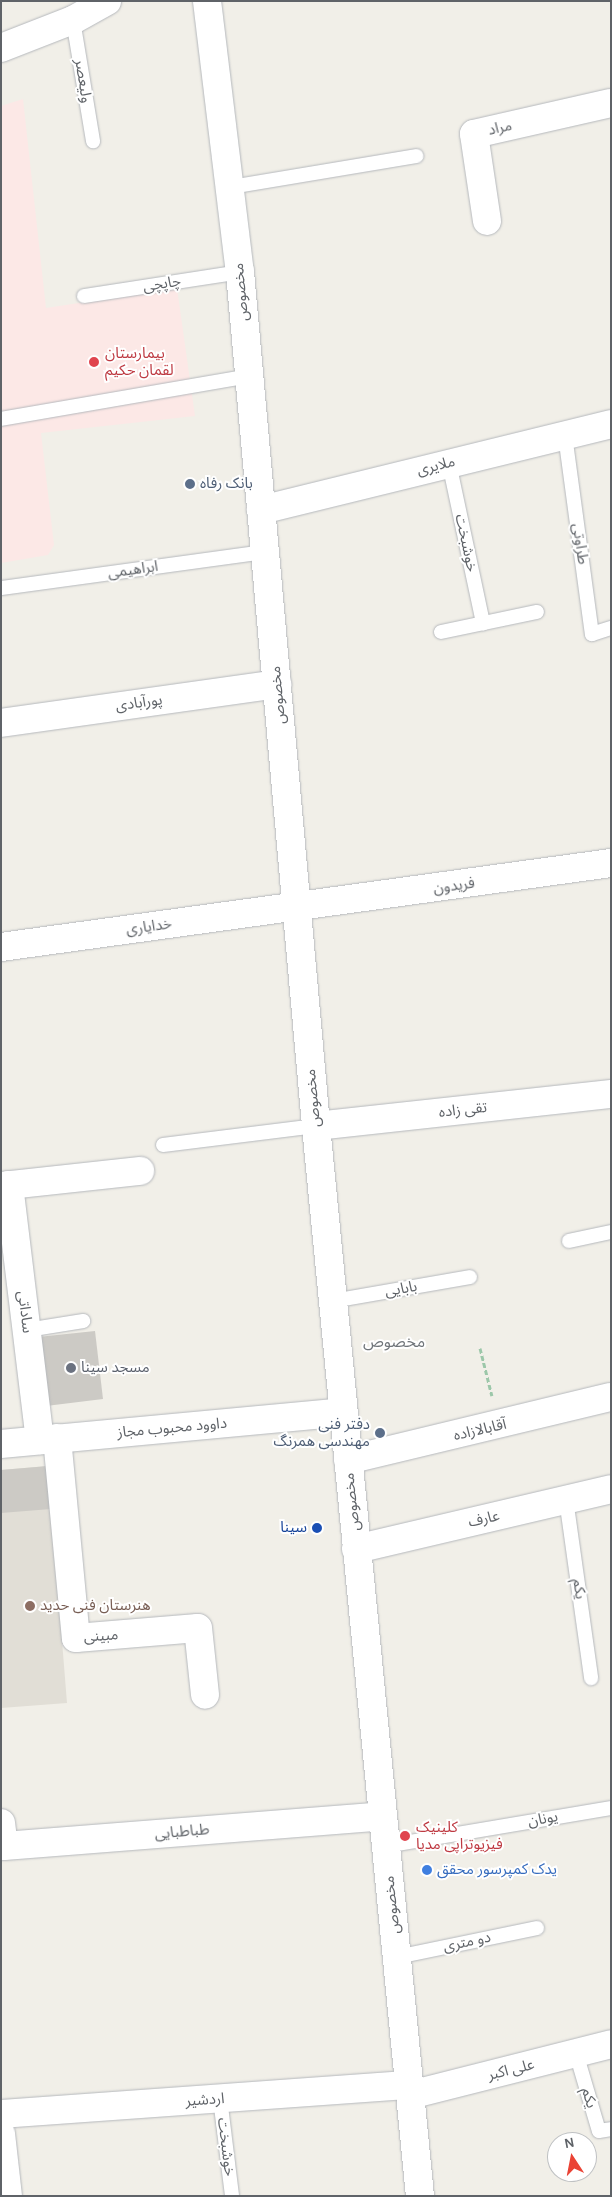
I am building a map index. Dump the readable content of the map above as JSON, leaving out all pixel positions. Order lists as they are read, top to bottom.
{
  "streets": {
    "street": [
      "مراد",
      "مخصوص",
      "ملایری",
      "پورآبادی",
      "فریدون",
      "خدایاری",
      "تقی زاده",
      "ساداتی",
      "داوود محبوب مجاز",
      "آقابالازاده",
      "عارف",
      "مبینی",
      "طباطبایی",
      "علی اکبر",
      "اردشیر"
    ],
    "lane": [
      "ولیعصر",
      "چاپچی",
      "خوشبخت",
      "طراوتی",
      "ابراهیمی",
      "بابایی",
      "یکم",
      "یونان",
      "دو متری"
    ]
  },
  "crossings": [
    ["چاپچی", "مخصوص"],
    ["مخصوص", "ملایری"],
    ["مخصوص", "ابراهیمی"],
    ["مخصوص", "پورآبادی"],
    ["مخصوص", "فریدون"],
    ["مخصوص", "خدایاری"],
    ["مخصوص", "تقی زاده"],
    ["مخصوص", "بابایی"],
    ["مخصوص", "داوود محبوب مجاز"],
    ["مخصوص", "آقابالازاده"],
    ["مخصوص", "عارف"],
    ["مخصوص", "یونان"],
    ["مخصوص", "طباطبایی"],
    ["مخصوص", "دو متری"],
    ["مخصوص", "علی اکبر"],
    ["مخصوص", "اردشیر"],
    ["ملایری", "خوشبخت"],
    ["ملایری", "طراوتی"],
    ["خوشبخت", "اردشیر"],
    ["فریدون", "خدایاری"],
    ["ساداتی", "داوود محبوب مجاز"],
    ["ساداتی", "مبینی"],
    ["داوود محبوب مجاز", "مبینی"],
    ["عارف", "یکم"],
    ["یکم", "علی اکبر"],
    ["علی اکبر", "اردشیر"]
  ],
  "districts": ["مخصوص"],
  "places": [
    "بیمارستان لقمان حکیم",
    "بانک رفاه",
    "مسجد سینا",
    "دفتر فنی مهندسی همرنگ",
    "سینا",
    "هنرستان فنی حدید",
    "کلینیک فیزیوتراپی مدیا",
    "یدک کمپرسور محقق"
  ],
  "north": "top"
}
